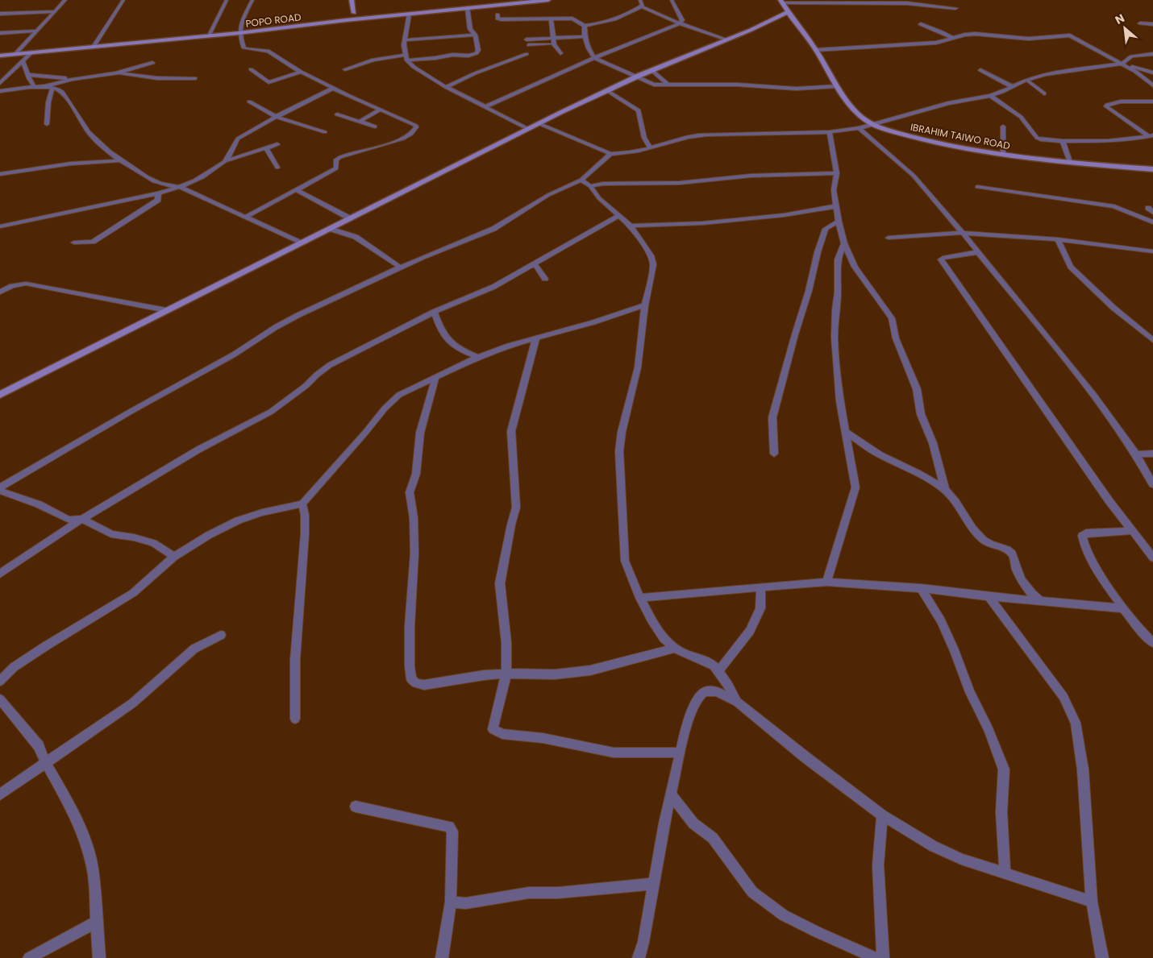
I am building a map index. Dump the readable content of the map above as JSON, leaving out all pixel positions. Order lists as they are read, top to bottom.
{
  "streets": {
    "main road": ["POPO ROAD", "IBRAHIM TAIWO ROAD"]
  },
  "north": "top left"
}
